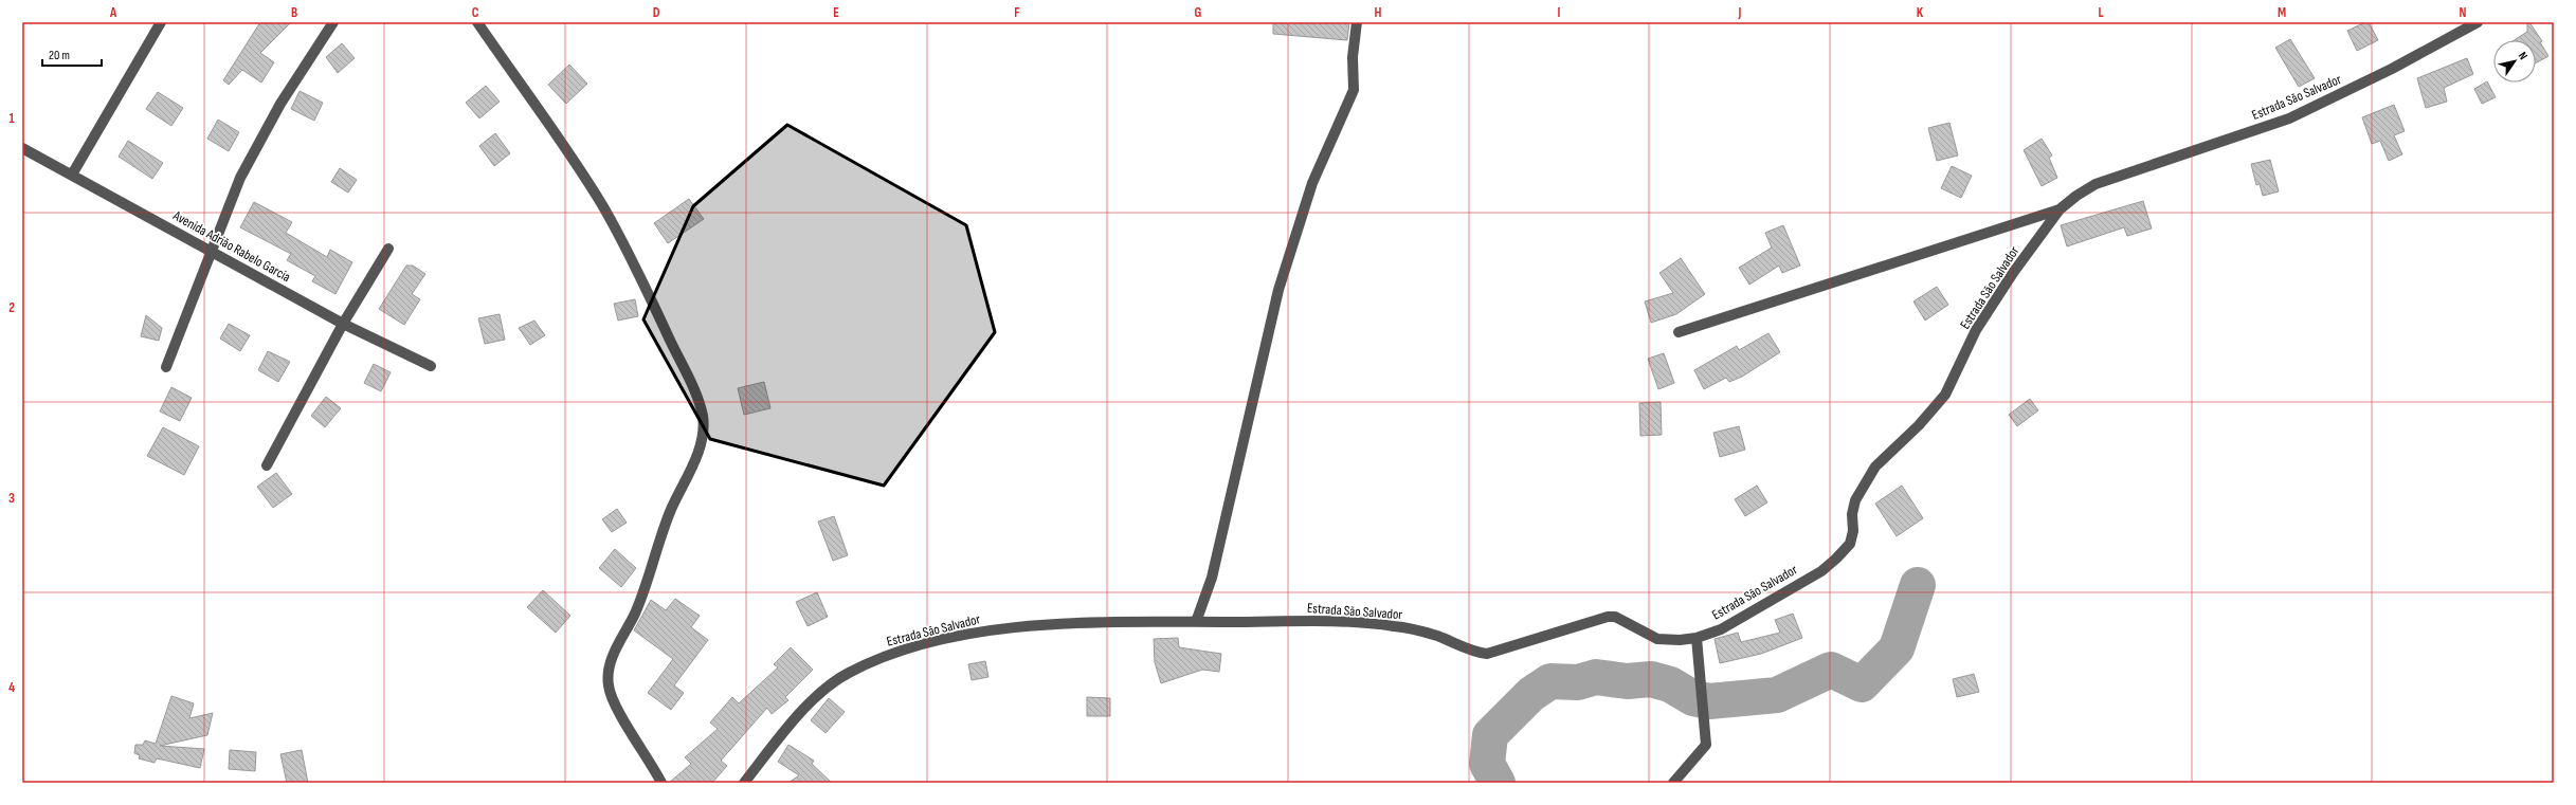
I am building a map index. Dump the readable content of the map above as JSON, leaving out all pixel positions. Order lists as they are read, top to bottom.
{
  "streets": {
    "street": ["Estrada São Salvador", "Avenida Adrião Rabelo Garcia"]
  },
  "scale_bar": "20 m",
  "north": "top right",
  "grid": {
    "columns": [
      "A",
      "B",
      "C",
      "D",
      "E",
      "F",
      "G",
      "H",
      "I",
      "J",
      "K",
      "L",
      "M",
      "N"
    ],
    "rows": [
      "1",
      "2",
      "3",
      "4"
    ]
  }
}
